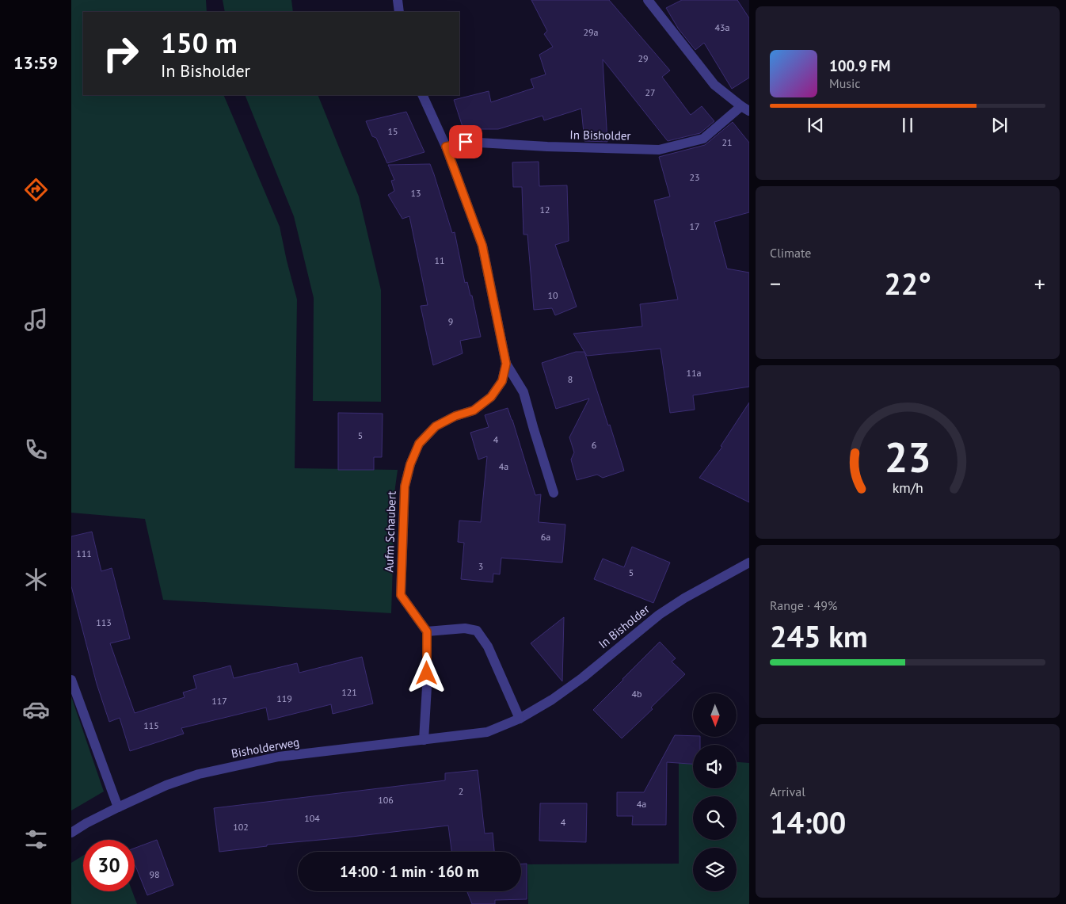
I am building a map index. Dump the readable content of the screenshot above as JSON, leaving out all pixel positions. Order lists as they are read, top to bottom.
{
  "streets": {
    "street": ["In Bisholder", "Aufm Schaubert", "Bisholderweg"]
  },
  "crossings": [
    ["In Bisholder", "Aufm Schaubert"],
    ["In Bisholder", "Bisholderweg"]
  ],
  "house_numbers": [
    "43a",
    "29a",
    "29",
    "27",
    "15",
    "21",
    "23",
    "13",
    "12",
    "17",
    "11",
    "10",
    "9",
    "11a",
    "8",
    "5",
    "4",
    "6",
    "4a",
    "6a",
    "111",
    "3",
    "5",
    "113",
    "121",
    "4b",
    "119",
    "117",
    "115",
    "2",
    "106",
    "4a",
    "104",
    "4",
    "102",
    "98"
  ],
  "north": "bottom",
  "page": {
    "tabs": "13:59",
    "turn": ["150 m", "In Bisholder"],
    "song": ["100.9 FM", "Music"],
    "tile": [
      "Climate",
      ["Range · 49%", "245 km"],
      ["Arrival", "14:00"]
    ],
    "heat": ["−", "22°", "+"],
    "limit": "30",
    "trip": "14:00 · 1 min · 160 m",
    "gauge": ["23", "km/h"]
  }
}
